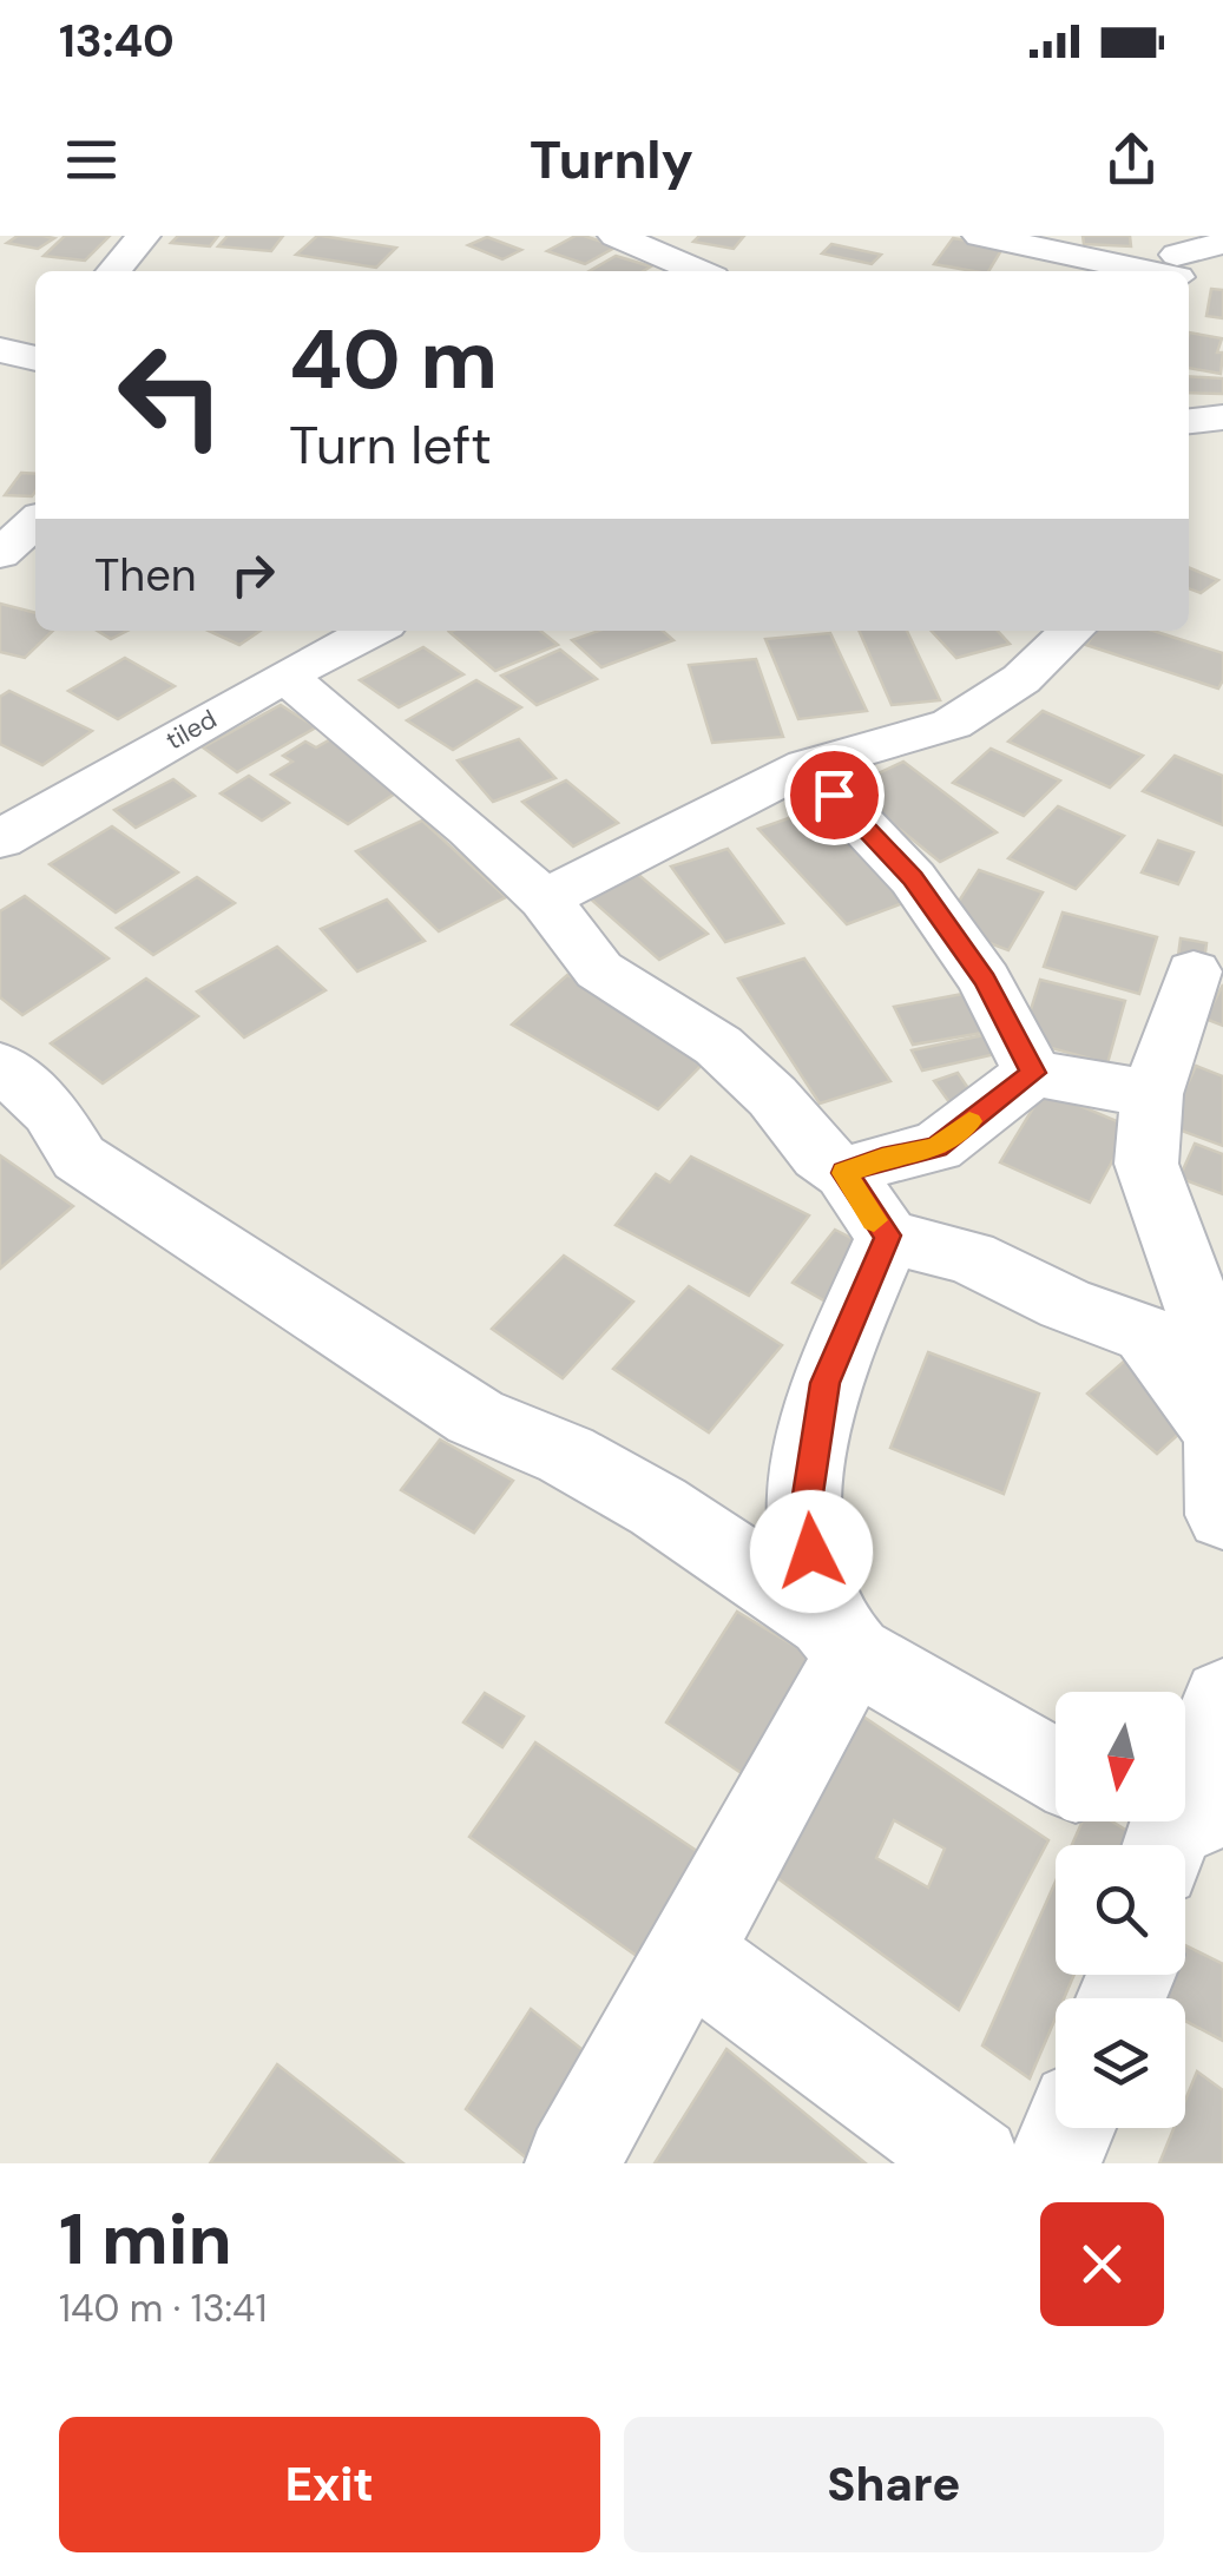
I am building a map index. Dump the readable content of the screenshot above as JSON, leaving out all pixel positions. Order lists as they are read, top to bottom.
{
  "streets": {
    "street": ["tiled"]
  },
  "north": "bottom",
  "page": {
    "status": "13:40",
    "header": "Turnly",
    "turn": ["40 m", "Turn left"],
    "then": "Then",
    "heading": ["1 min", "140 m · 13:41"],
    "buttons": ["Exit", "Share"]
  }
}
